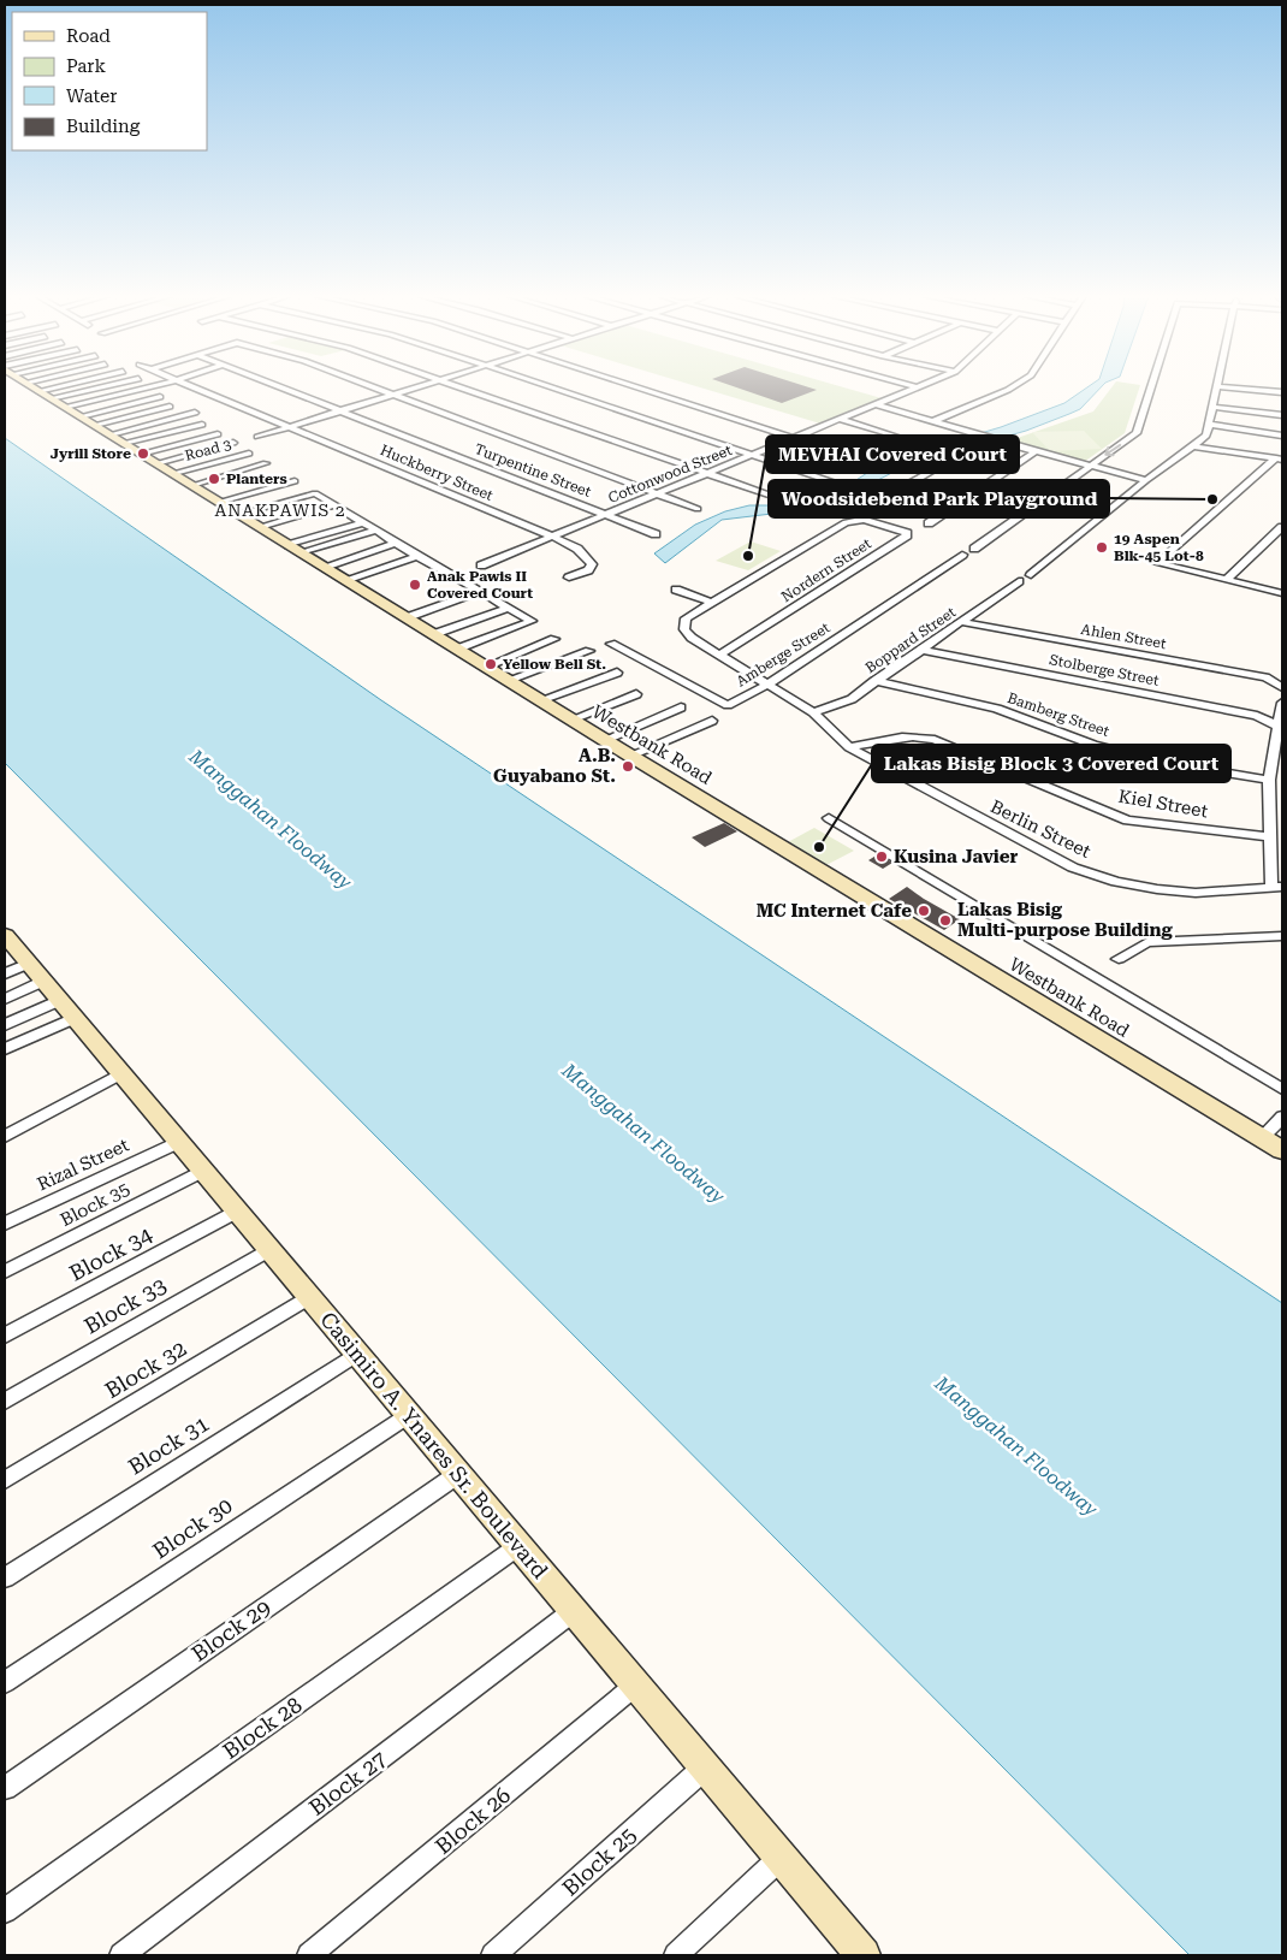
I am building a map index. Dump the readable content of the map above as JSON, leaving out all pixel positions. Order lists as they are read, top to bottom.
{
  "streets": {
    "street": [
      "Road 3",
      "Turpentine Street",
      "Huckberry Street",
      "Cottonwood Street",
      "Nordern Street",
      "Ahlen Street",
      "Boppard Street",
      "Amberge Street",
      "Stolberge Street",
      "Bamberg Street",
      "Westbank Road",
      "Kiel Street",
      "Berlin Street",
      "Rizal Street",
      "Block 35",
      "Block 34",
      "Block 33",
      "Block 32",
      "Block 31",
      "Casimiro A. Ynares Sr. Boulevard",
      "Block 30",
      "Block 29",
      "Block 28",
      "Block 27",
      "Block 26",
      "Block 25"
    ]
  },
  "crossings": [
    ["Road 3", "Westbank Road"],
    ["Turpentine Street", "Cottonwood Street"],
    ["Huckberry Street", "Cottonwood Street"],
    ["Nordern Street", "Berlin Street"],
    ["Ahlen Street", "Boppard Street"],
    ["Boppard Street", "Stolberge Street"],
    ["Boppard Street", "Bamberg Street"],
    ["Boppard Street", "Berlin Street"],
    ["Amberge Street", "Berlin Street"],
    ["Kiel Street", "Berlin Street"],
    ["Rizal Street", "Casimiro A. Ynares Sr. Boulevard"],
    ["Block 35", "Casimiro A. Ynares Sr. Boulevard"],
    ["Block 34", "Casimiro A. Ynares Sr. Boulevard"],
    ["Block 33", "Casimiro A. Ynares Sr. Boulevard"],
    ["Block 32", "Casimiro A. Ynares Sr. Boulevard"],
    ["Block 31", "Casimiro A. Ynares Sr. Boulevard"],
    ["Casimiro A. Ynares Sr. Boulevard", "Block 30"],
    ["Casimiro A. Ynares Sr. Boulevard", "Block 29"],
    ["Casimiro A. Ynares Sr. Boulevard", "Block 28"],
    ["Casimiro A. Ynares Sr. Boulevard", "Block 27"],
    ["Casimiro A. Ynares Sr. Boulevard", "Block 26"],
    ["Casimiro A. Ynares Sr. Boulevard", "Block 25"]
  ],
  "districts": ["ANAKPAWIS 2"],
  "water": ["Manggahan Floodway"],
  "places": [
    "Jyrill Store",
    "Planters",
    "Woodsidebend Park Playground",
    "19 Aspen Blk-45 Lot-8",
    "MEVHAI Covered Court",
    "Anak Pawis II Covered Court",
    "Yellow Bell St.",
    "A.B. Guyabano St.",
    "Lakas Bisig Block 3 Covered Court",
    "Kusina Javier",
    "MC Internet Cafe",
    "Lakas Bisig Multi-purpose Building"
  ],
  "legend": [
    "Road",
    "Park",
    "Water",
    "Building"
  ]
}
